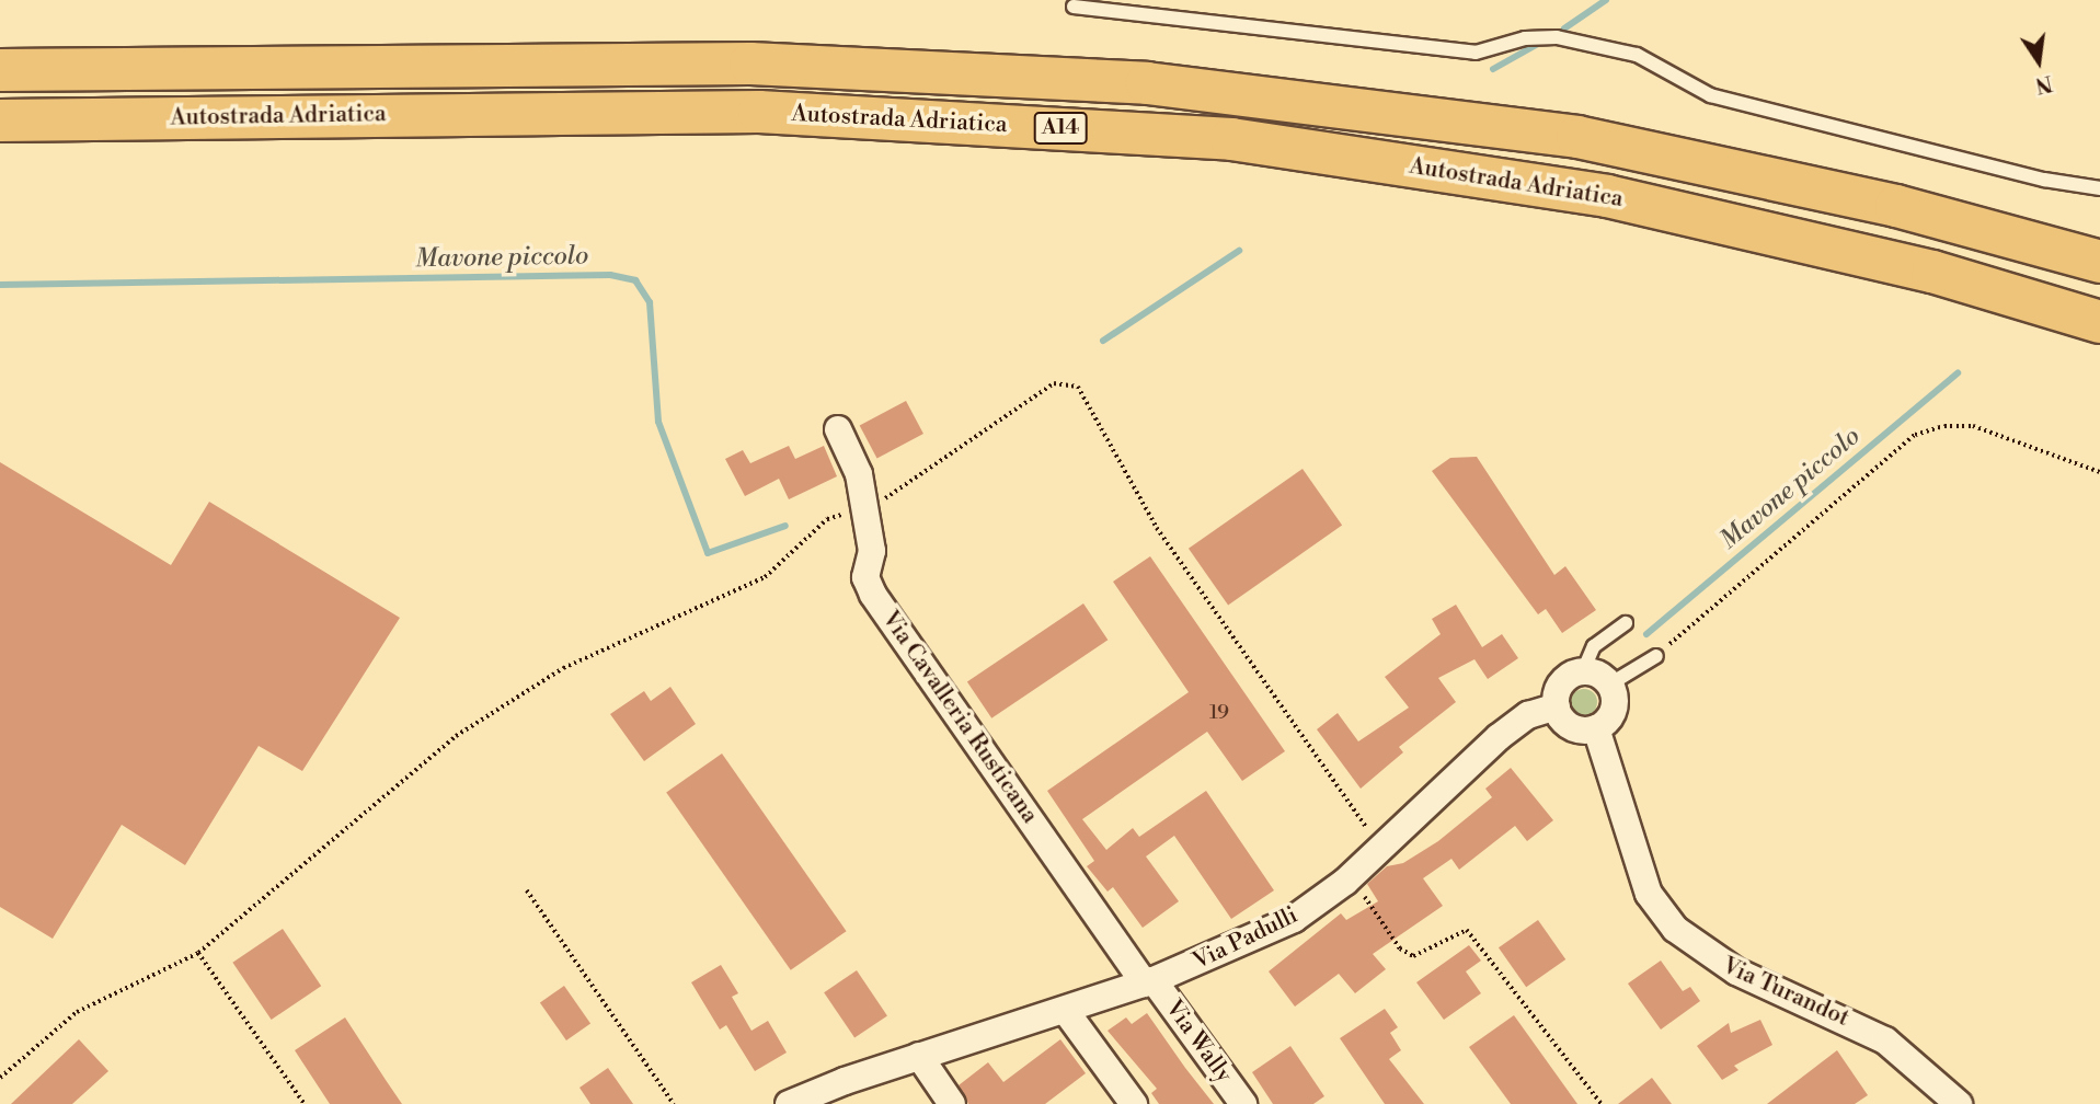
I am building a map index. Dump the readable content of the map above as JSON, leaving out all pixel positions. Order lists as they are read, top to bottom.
{
  "streets": {
    "highway": ["Autostrada Adriatica", "A14"],
    "street": [
      "Via Cavalleria Rusticana",
      "Via Padulli",
      "Via Turandot",
      "Via Wally"
    ]
  },
  "crossings": [
    ["Via Cavalleria Rusticana", "Via Padulli"],
    ["Via Cavalleria Rusticana", "Via Wally"],
    ["Via Padulli", "Via Turandot"],
    ["Via Padulli", "Via Wally"]
  ],
  "water": ["Mavone piccolo"],
  "house_numbers": ["19"],
  "north": "bottom"
}
